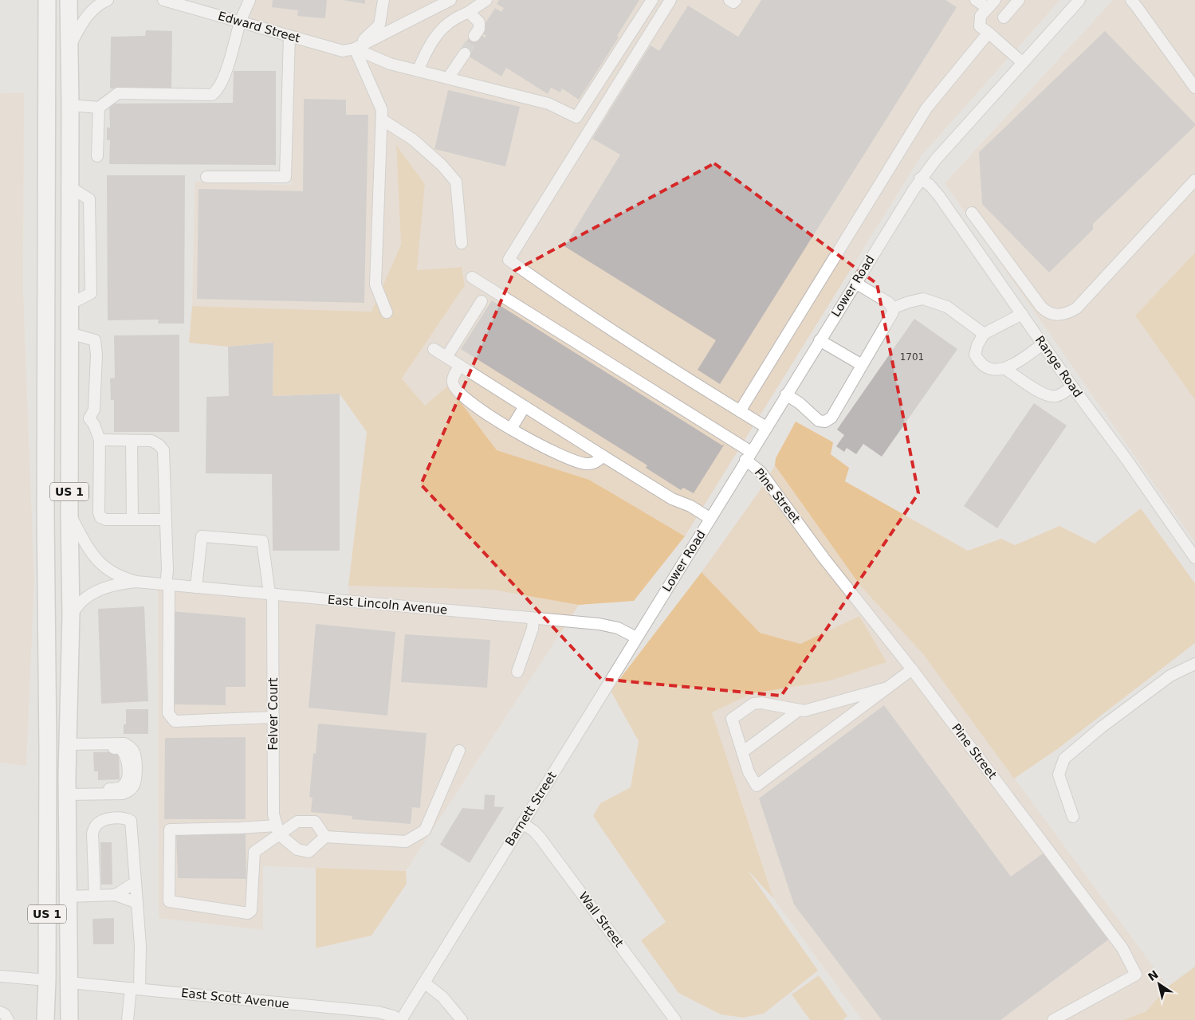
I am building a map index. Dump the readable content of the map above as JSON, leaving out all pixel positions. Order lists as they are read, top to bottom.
{
  "streets": {
    "highway": ["US 1"],
    "street": [
      "Edward Street",
      "Lower Road",
      "Range Road",
      "Pine Street",
      "East Lincoln Avenue",
      "Felver Court",
      "Barnett Street",
      "Wall Street",
      "East Scott Avenue"
    ]
  },
  "crossings": [
    ["Lower Road", "Range Road"],
    ["Lower Road", "Pine Street"],
    ["Lower Road", "Barnett Street"],
    ["US 1", "East Lincoln Avenue"],
    ["US 1", "East Scott Avenue"],
    ["East Lincoln Avenue", "Felver Court"],
    ["East Lincoln Avenue", "Barnett Street"],
    ["Barnett Street", "Wall Street"],
    ["Barnett Street", "East Scott Avenue"]
  ],
  "house_numbers": ["1701"],
  "north": "top left"
}
